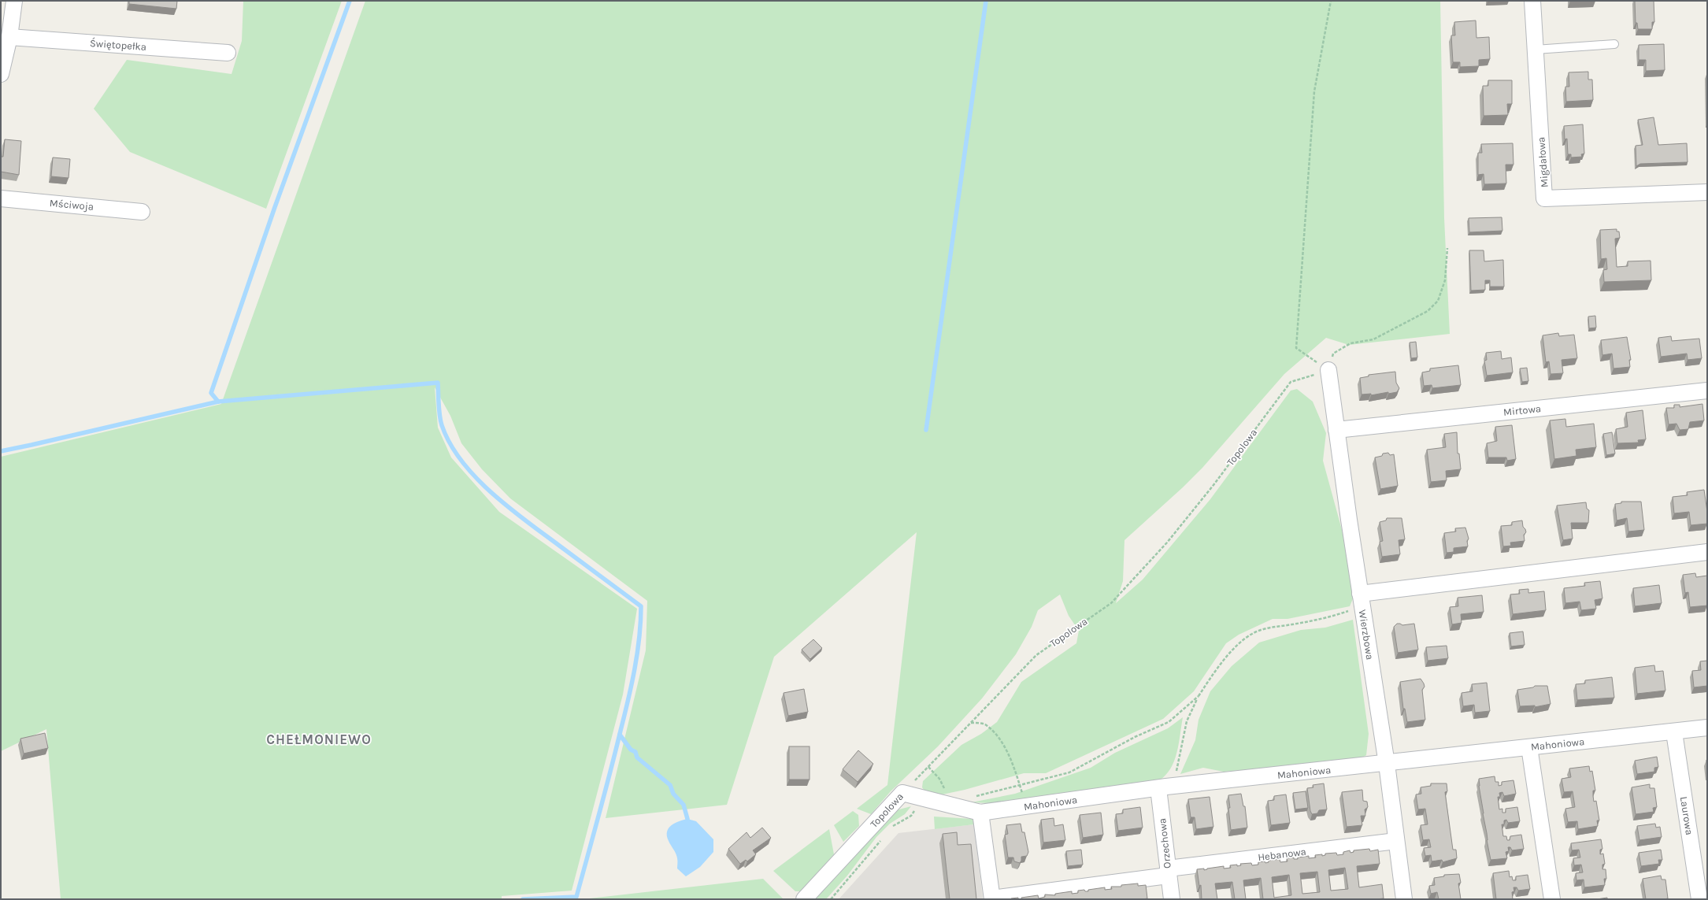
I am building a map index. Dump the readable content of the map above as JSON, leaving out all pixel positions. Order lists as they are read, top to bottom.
{
  "streets": {
    "street": [
      "Świętopełka",
      "Migdałowa",
      "Mściwoja",
      "Mirtowa",
      "Topolowa",
      "Wierzbowa",
      "Mahoniowa",
      "Laurowa",
      "Orzechowa",
      "Hebanowa"
    ]
  },
  "crossings": [
    ["Mirtowa", "Wierzbowa"],
    ["Topolowa", "Wierzbowa"],
    ["Topolowa", "Mahoniowa"],
    ["Wierzbowa", "Mahoniowa"],
    ["Wierzbowa", "Hebanowa"],
    ["Mahoniowa", "Laurowa"],
    ["Mahoniowa", "Orzechowa"],
    ["Orzechowa", "Hebanowa"]
  ],
  "districts": ["CHEŁMONIEWO"]
}
